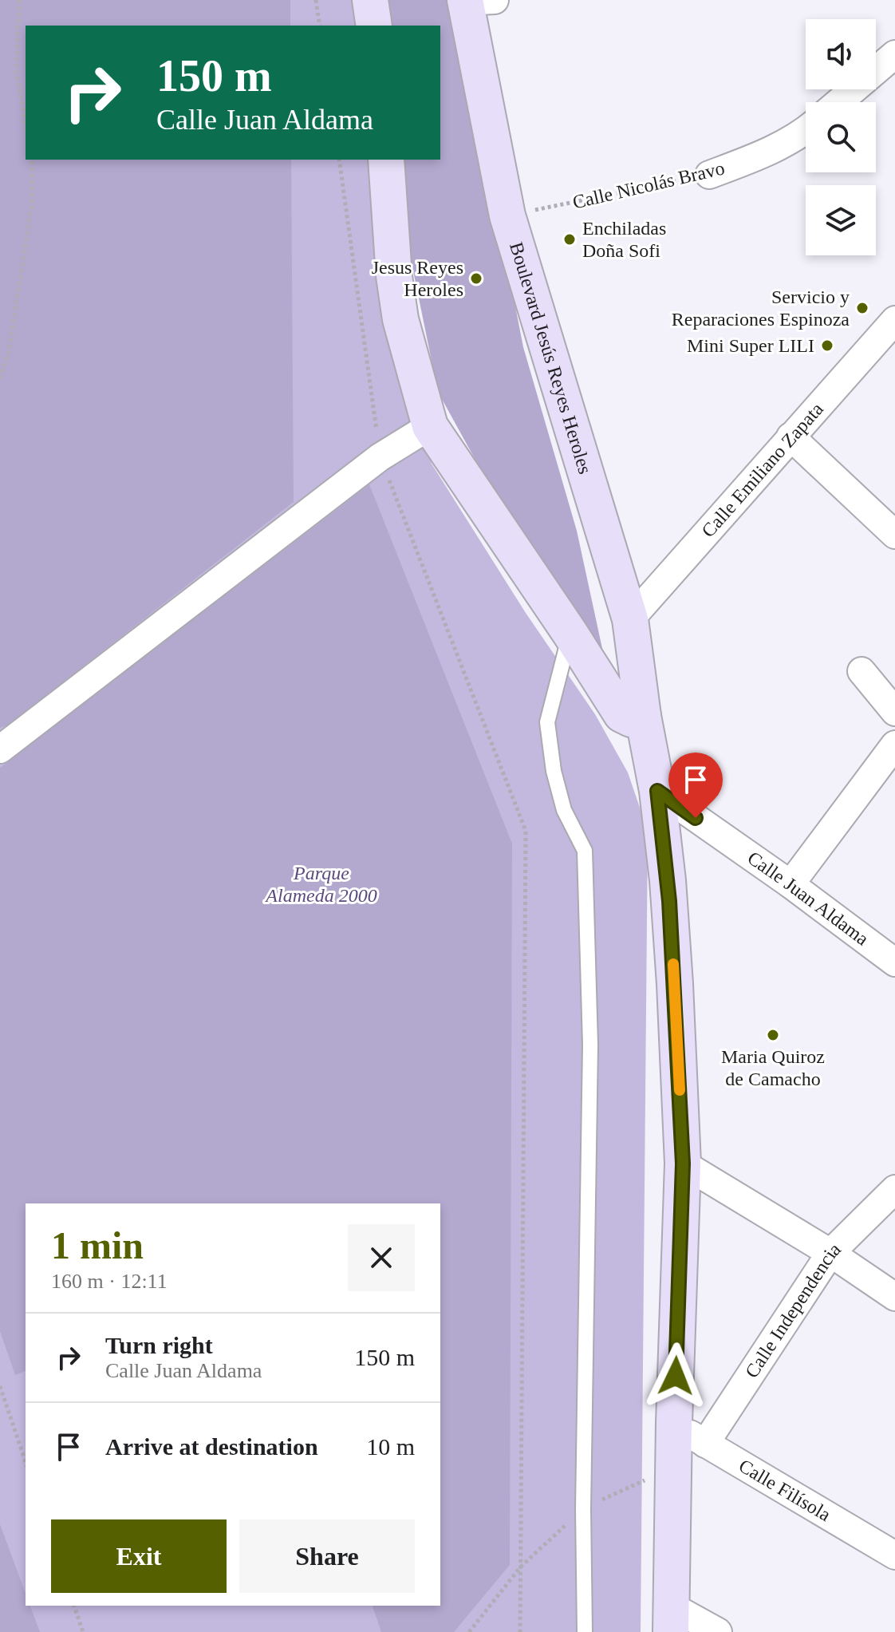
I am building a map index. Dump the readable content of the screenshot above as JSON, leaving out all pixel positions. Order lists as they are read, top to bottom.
{
  "streets": {
    "main road": ["Boulevard Jesús Reyes Heroles"],
    "street": [
      "Calle Nicolás Bravo",
      "Calle Emiliano Zapata",
      "Calle Juan Aldama",
      "Calle Independencia",
      "Calle Filísola"
    ]
  },
  "crossings": [
    ["Calle Nicolás Bravo", "Boulevard Jesús Reyes Heroles"],
    ["Boulevard Jesús Reyes Heroles", "Calle Emiliano Zapata"],
    ["Boulevard Jesús Reyes Heroles", "Calle Juan Aldama"],
    ["Boulevard Jesús Reyes Heroles", "Calle Filísola"],
    ["Calle Independencia", "Calle Filísola"]
  ],
  "parks": ["Parque Alameda 2000"],
  "places": [
    "Enchiladas Doña Sofi",
    "Jesus Reyes Heroles",
    "Servicio y Reparaciones Espinoza",
    "Mini Super LILI",
    "Maria Quiroz de Camacho"
  ],
  "page": {
    "turn": ["150 m", "Calle Juan Aldama"],
    "heading": ["1 min", "160 m · 12:11"],
    "list": [
      {
        "name": "Turn right",
        "note": "Calle Juan Aldama",
        "value": "150 m"
      },
      {
        "name": "Arrive at destination",
        "value": "10 m"
      }
    ],
    "buttons": ["Exit", "Share"]
  }
}
